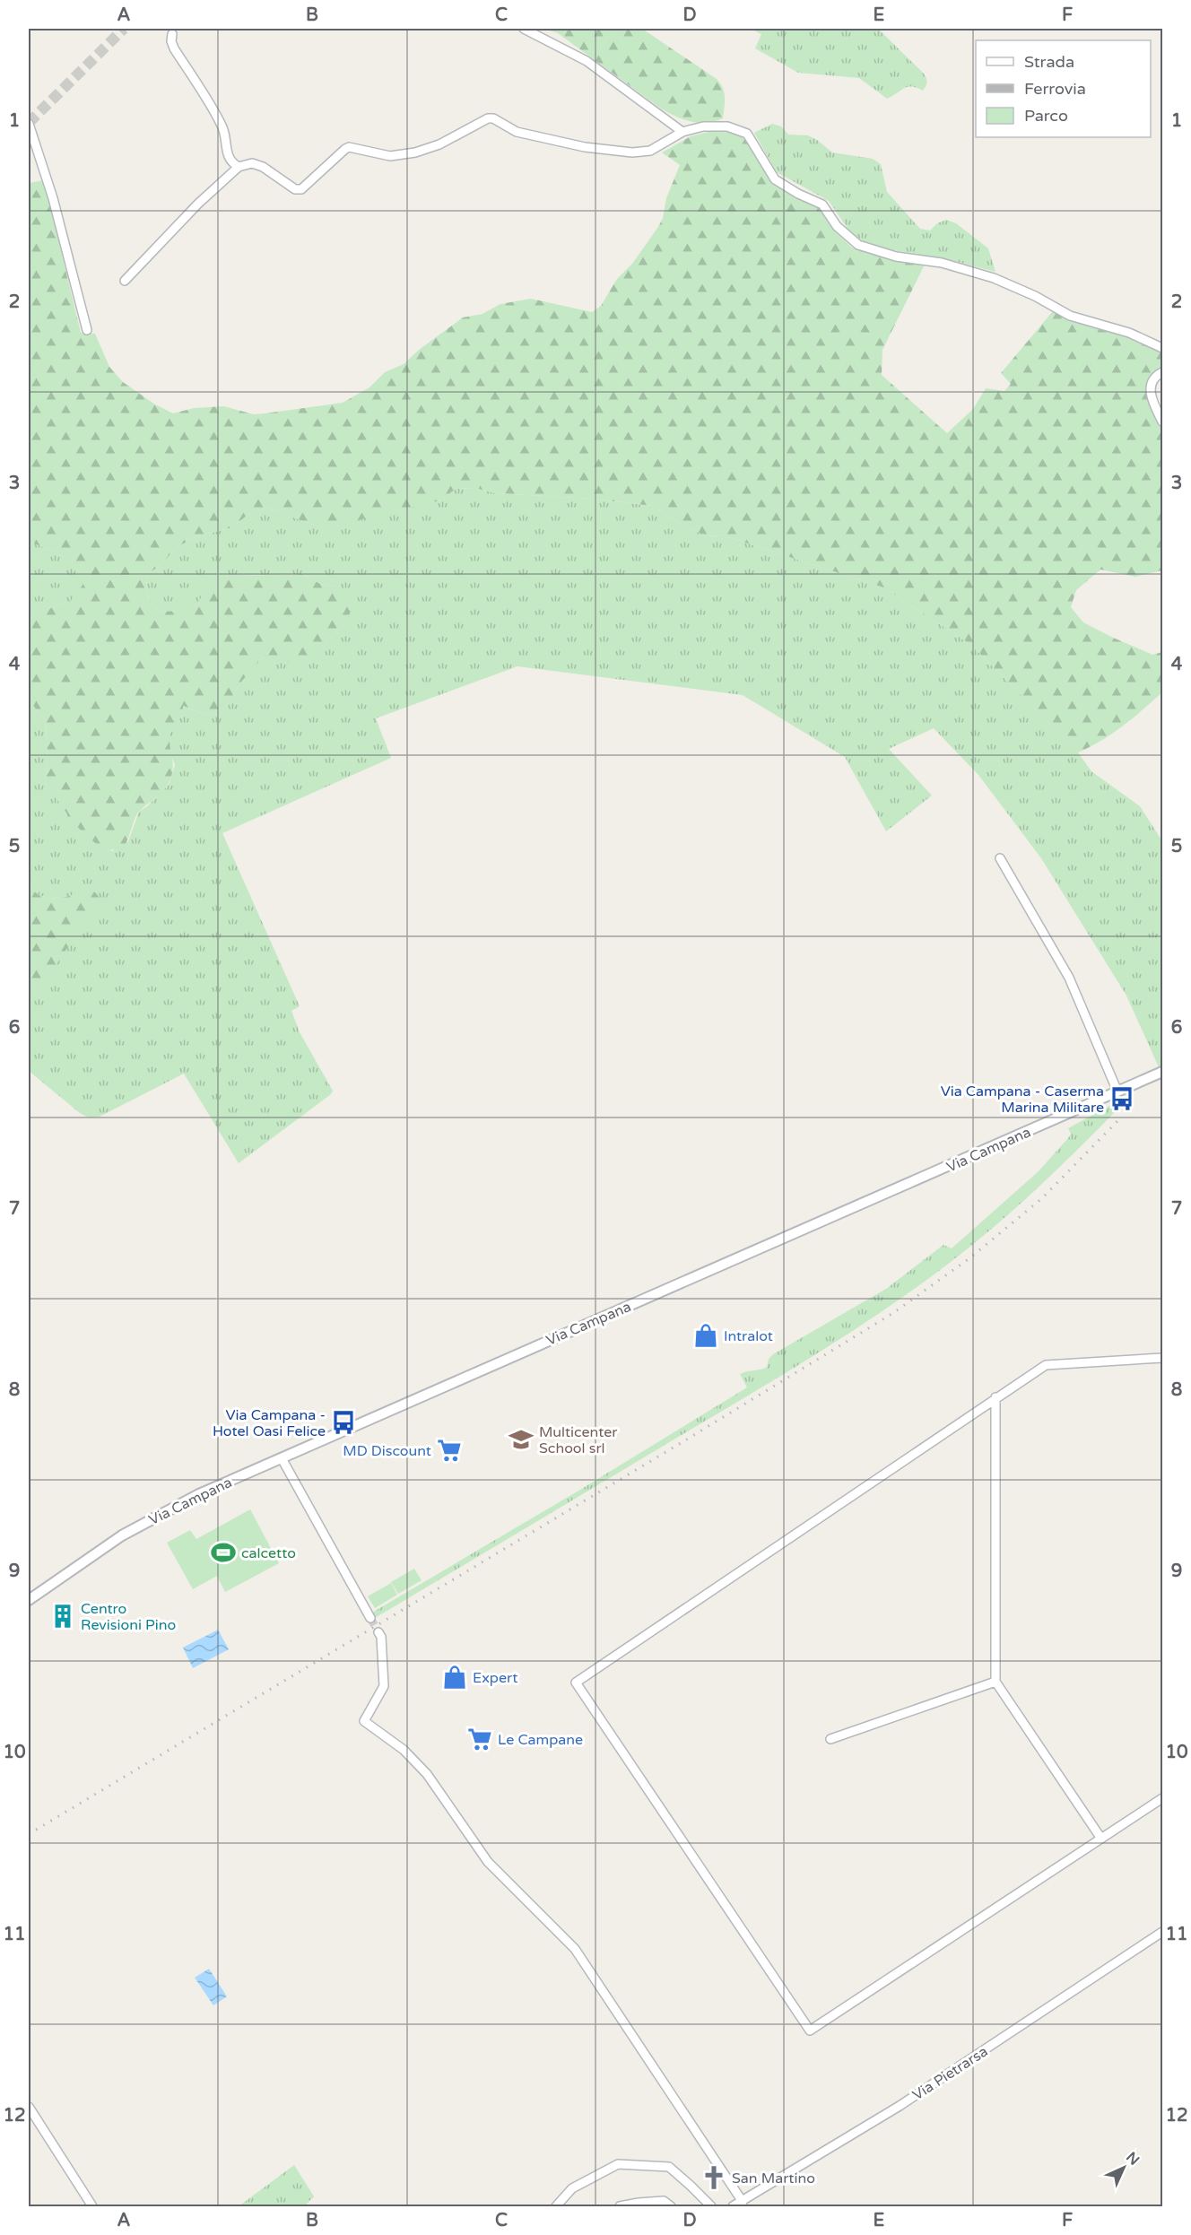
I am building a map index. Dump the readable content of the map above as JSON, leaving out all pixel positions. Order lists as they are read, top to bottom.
{
  "streets": {
    "street": ["Via Campana", "Via Pietrarsa"]
  },
  "places": {
    "bus stop": ["Via Campana - Caserma Marina Militare", "Via Campana - Hotel Oasi Felice"],
    "shop": ["Intralot", "Expert"],
    "school or university": ["Multicenter School srl"],
    "supermarket": ["MD Discount", "Le Campane"],
    "sports": ["calcetto"],
    "building": ["Centro Revisioni Pino"],
    "church": ["San Martino"]
  },
  "legend": ["Strada", "Ferrovia", "Parco"],
  "north": "top right",
  "grid": {
    "columns": [
      "A",
      "B",
      "C",
      "D",
      "E",
      "F"
    ],
    "rows": [
      "1",
      "2",
      "3",
      "4",
      "5",
      "6",
      "7",
      "8",
      "9",
      "10",
      "11",
      "12"
    ]
  }
}
